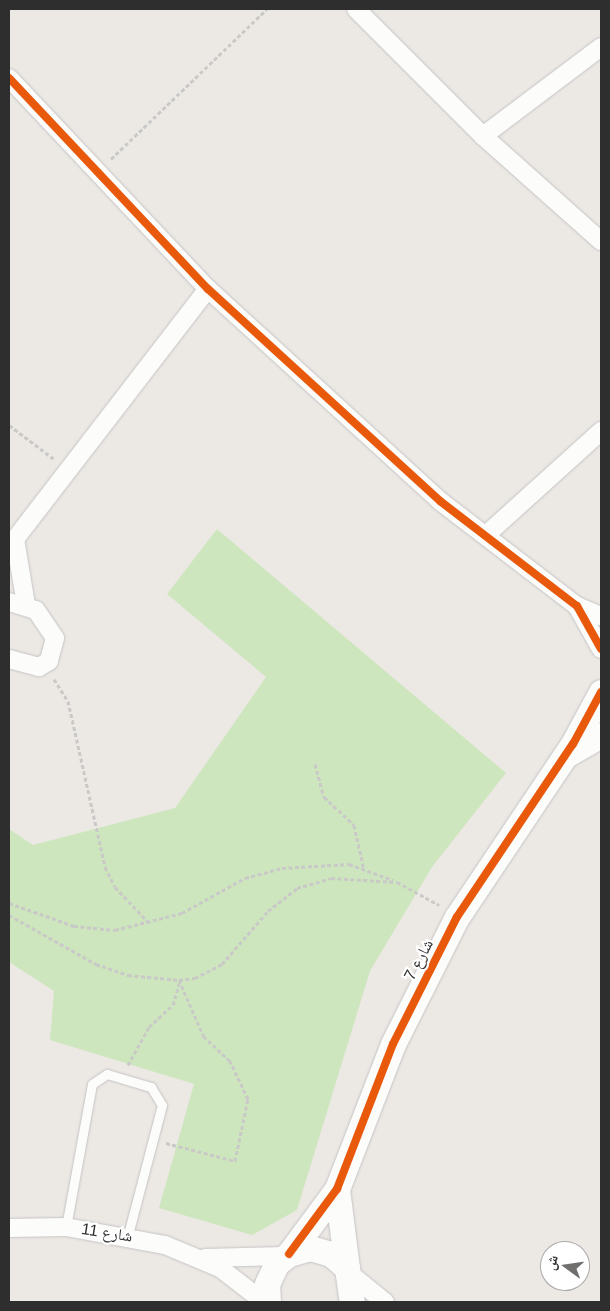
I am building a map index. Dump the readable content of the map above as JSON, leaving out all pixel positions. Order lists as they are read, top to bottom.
{
  "streets": {
    "street": ["شارع 7", "شارع 11"]
  },
  "crossings": [
    ["شارع 7", "شارع 11"]
  ],
  "north": "left"
}
